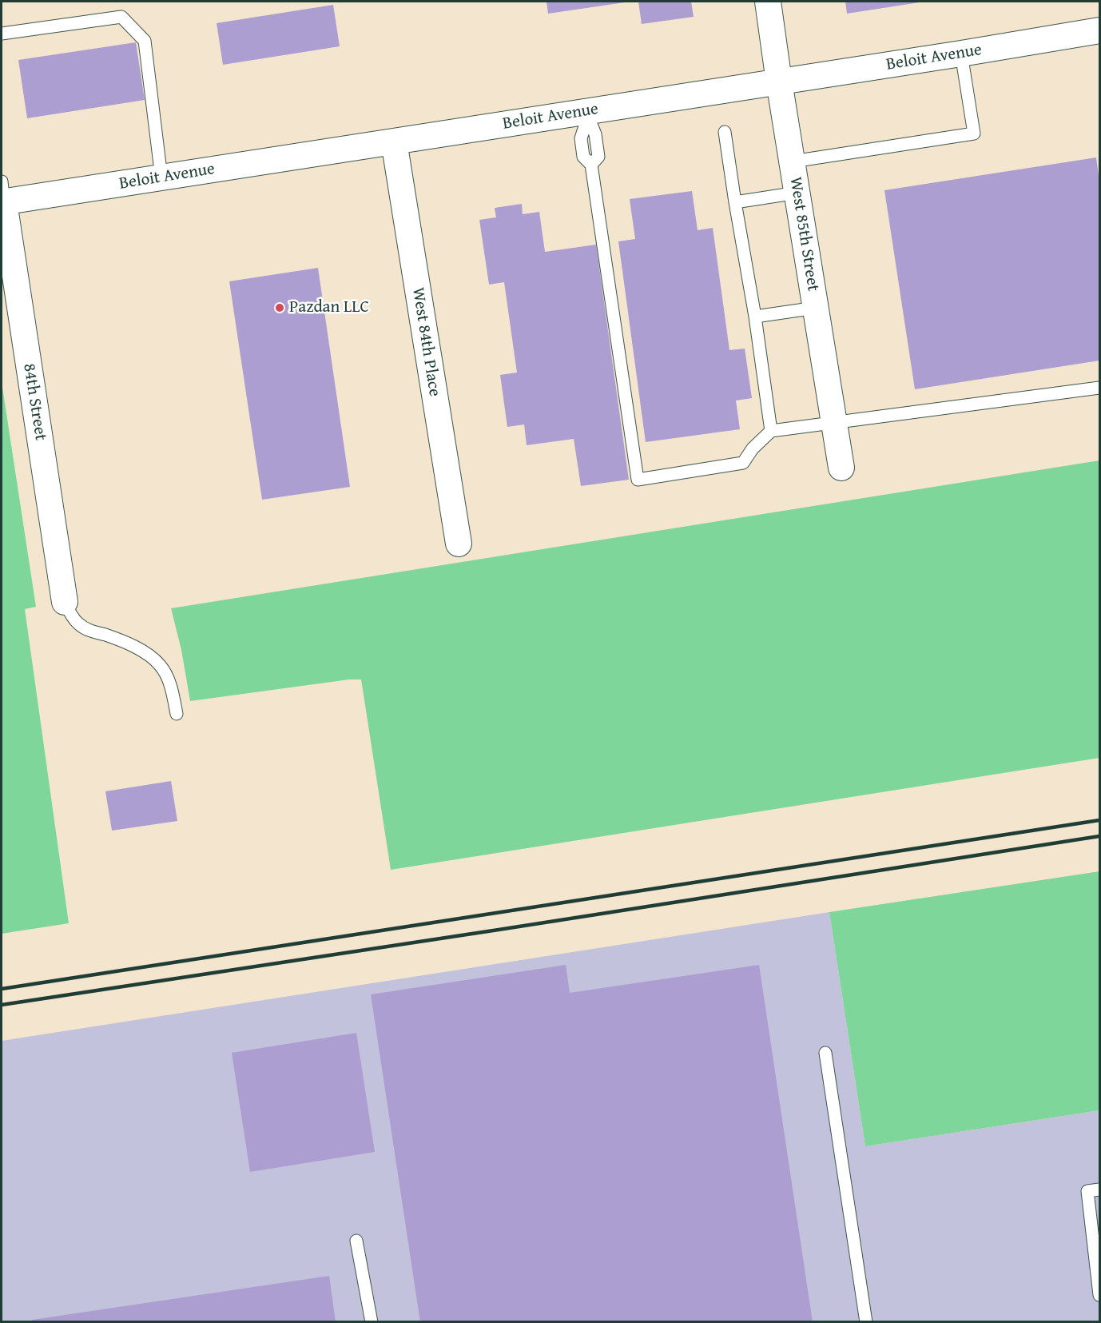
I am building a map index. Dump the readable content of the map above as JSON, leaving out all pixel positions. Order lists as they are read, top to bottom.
{
  "streets": {
    "street": [
      "Beloit Avenue",
      "West 85th Street",
      "West 84th Place",
      "84th Street"
    ]
  },
  "crossings": [
    ["Beloit Avenue", "West 85th Street"],
    ["Beloit Avenue", "West 84th Place"],
    ["Beloit Avenue", "84th Street"]
  ],
  "places": ["Pazdan LLC"]
}
